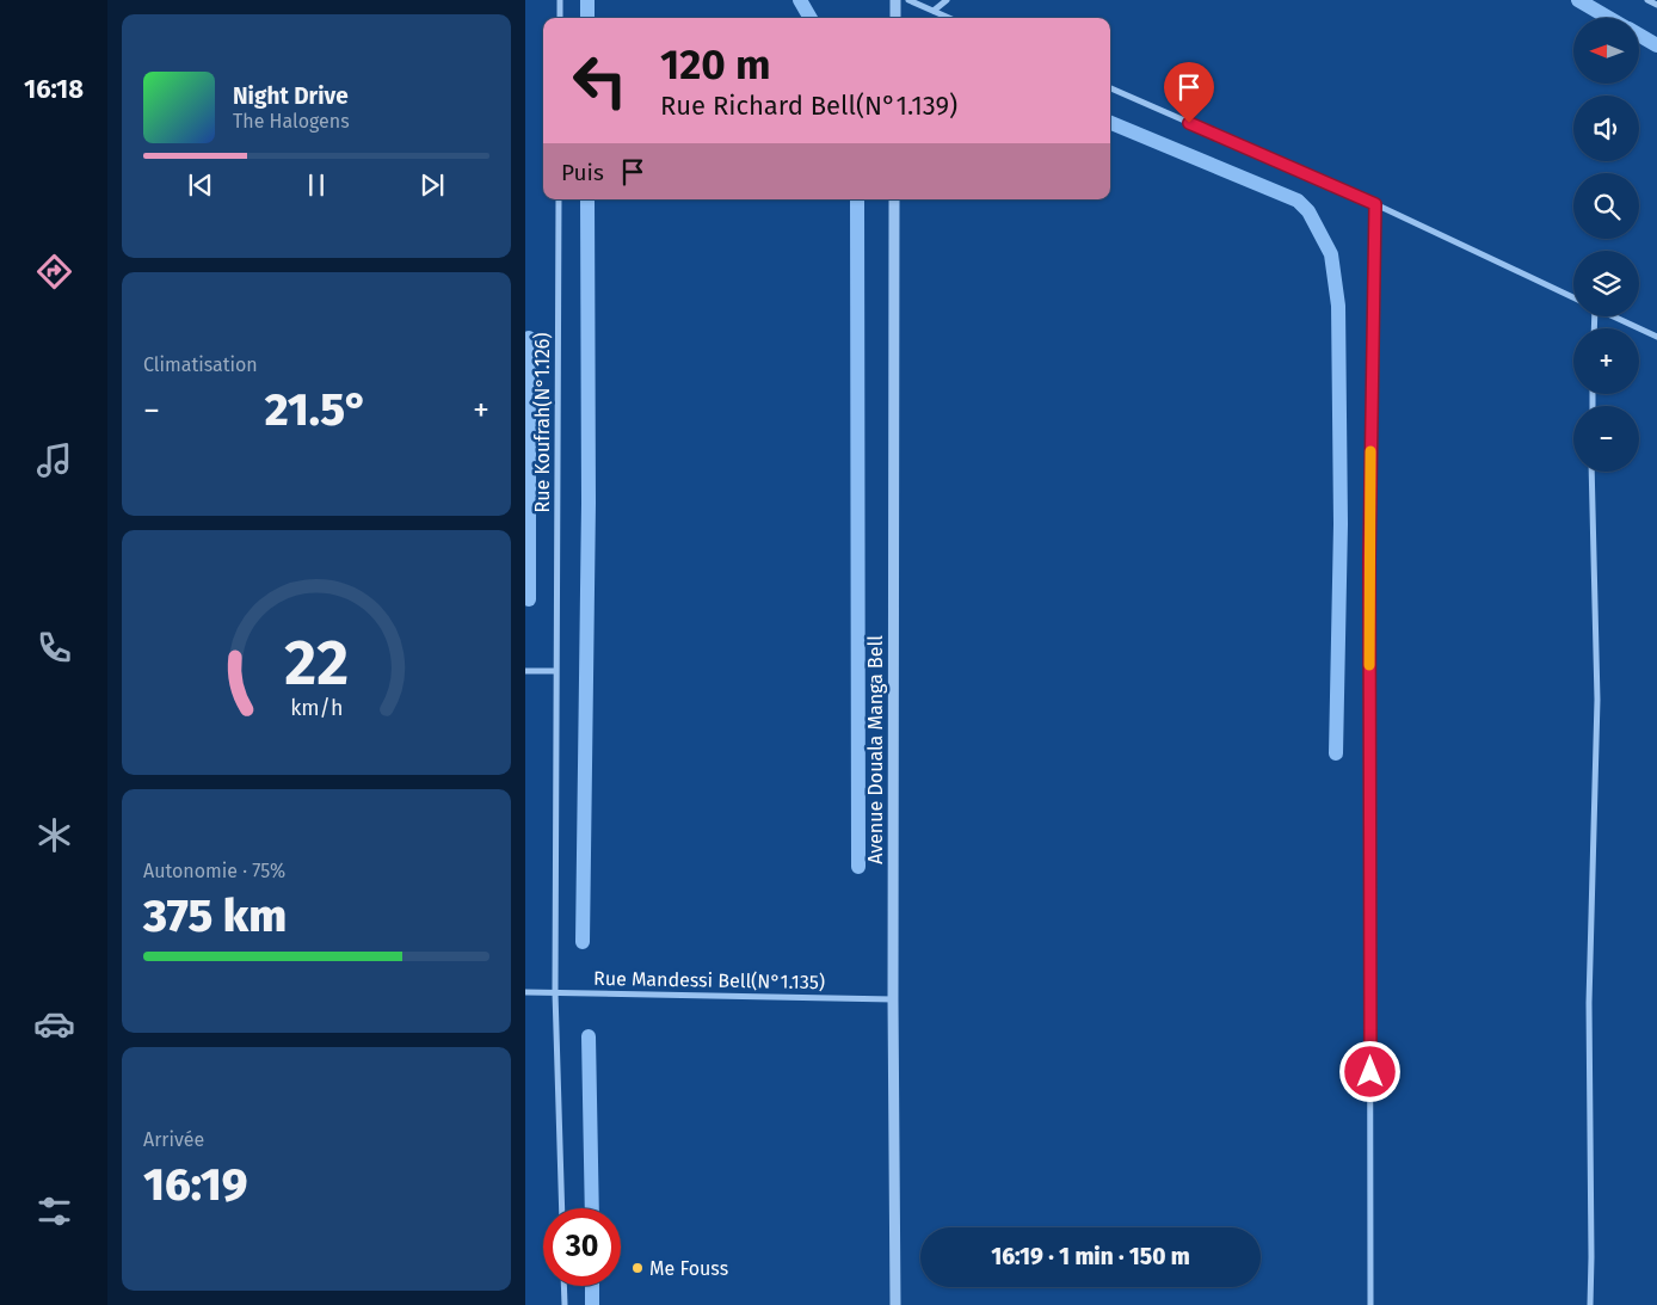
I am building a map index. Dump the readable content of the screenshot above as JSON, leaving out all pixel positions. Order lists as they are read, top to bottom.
{
  "streets": {
    "street": ["Rue Koufrah(N°1.126)", "Avenue Douala Manga Bell", "Rue Mandessi Bell(N°1.135)"]
  },
  "crossings": [
    ["Rue Koufrah(N°1.126)", "Rue Mandessi Bell(N°1.135)"],
    ["Avenue Douala Manga Bell", "Rue Mandessi Bell(N°1.135)"]
  ],
  "places": ["Me Fouss"],
  "north": "left",
  "page": {
    "tabs": "16:18",
    "map_buttons": ["+", "−"],
    "turn": ["120 m", "Rue Richard Bell(N°1.139)"],
    "song": ["Night Drive", "The Halogens"],
    "then": "Puis",
    "tile": [
      "Climatisation",
      ["Autonomie · 75%", "375 km"],
      ["Arrivée", "16:19"]
    ],
    "heat": ["−", "21.5°", "+"],
    "limit": "30",
    "trip": "16:19 · 1 min · 150 m",
    "gauge": ["22", "km/h"]
  }
}
